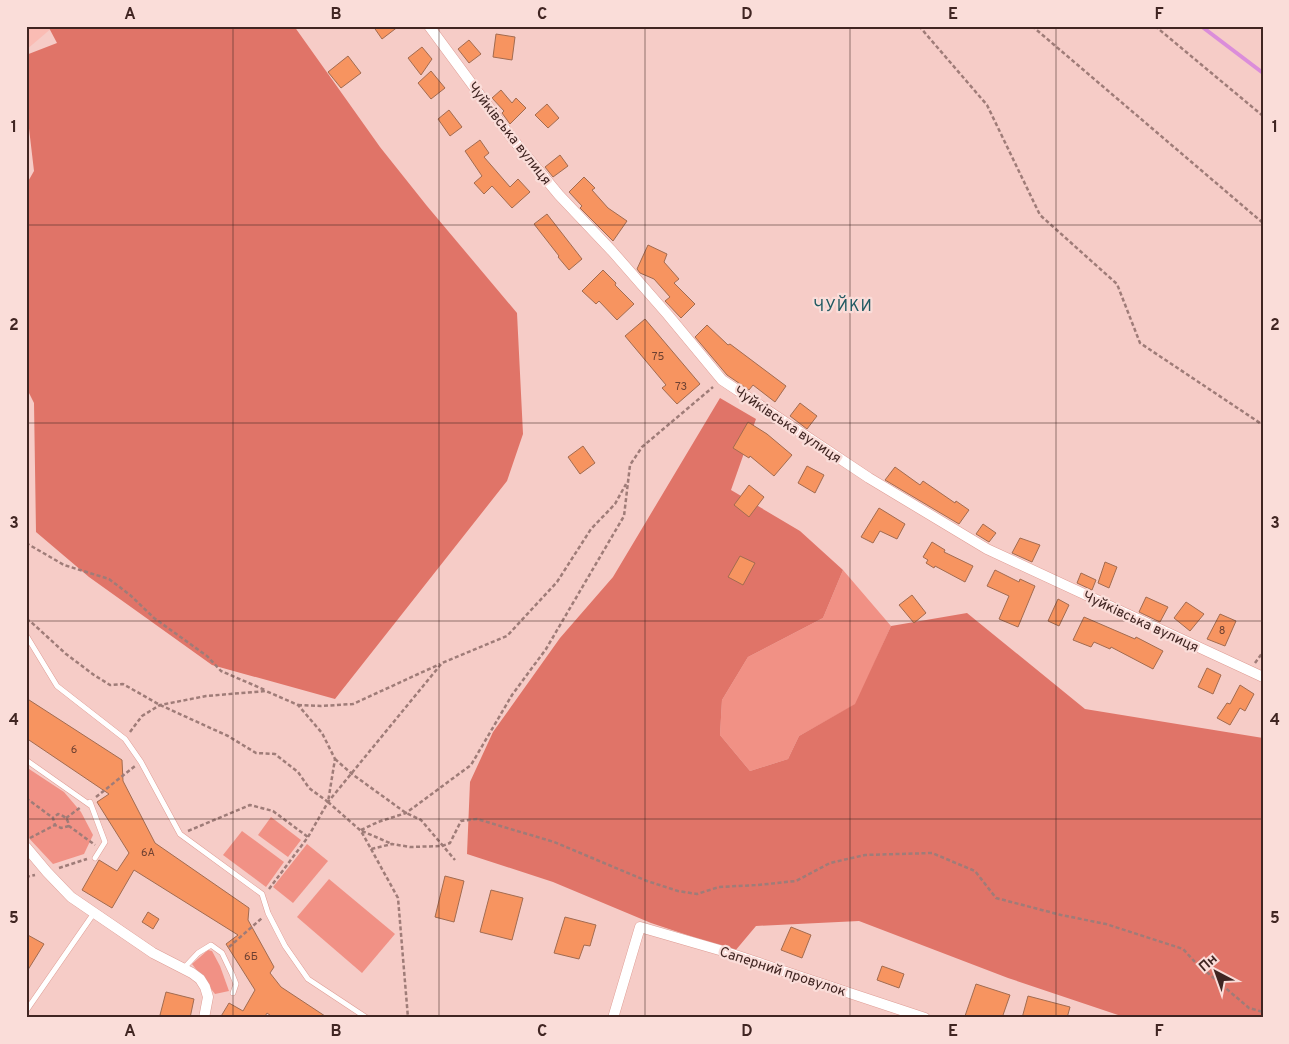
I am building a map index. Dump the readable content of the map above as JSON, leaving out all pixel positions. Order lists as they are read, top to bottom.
{
  "streets": {
    "street": ["Чуйківська вулиця", "Саперний провулок"]
  },
  "districts": ["ЧУЙКИ"],
  "house_numbers": [
    "75",
    "73",
    "8",
    "6",
    "6А",
    "6Б"
  ],
  "north": "top left",
  "grid": {
    "columns": [
      "A",
      "B",
      "C",
      "D",
      "E",
      "F"
    ],
    "rows": [
      "1",
      "2",
      "3",
      "4",
      "5"
    ]
  }
}
